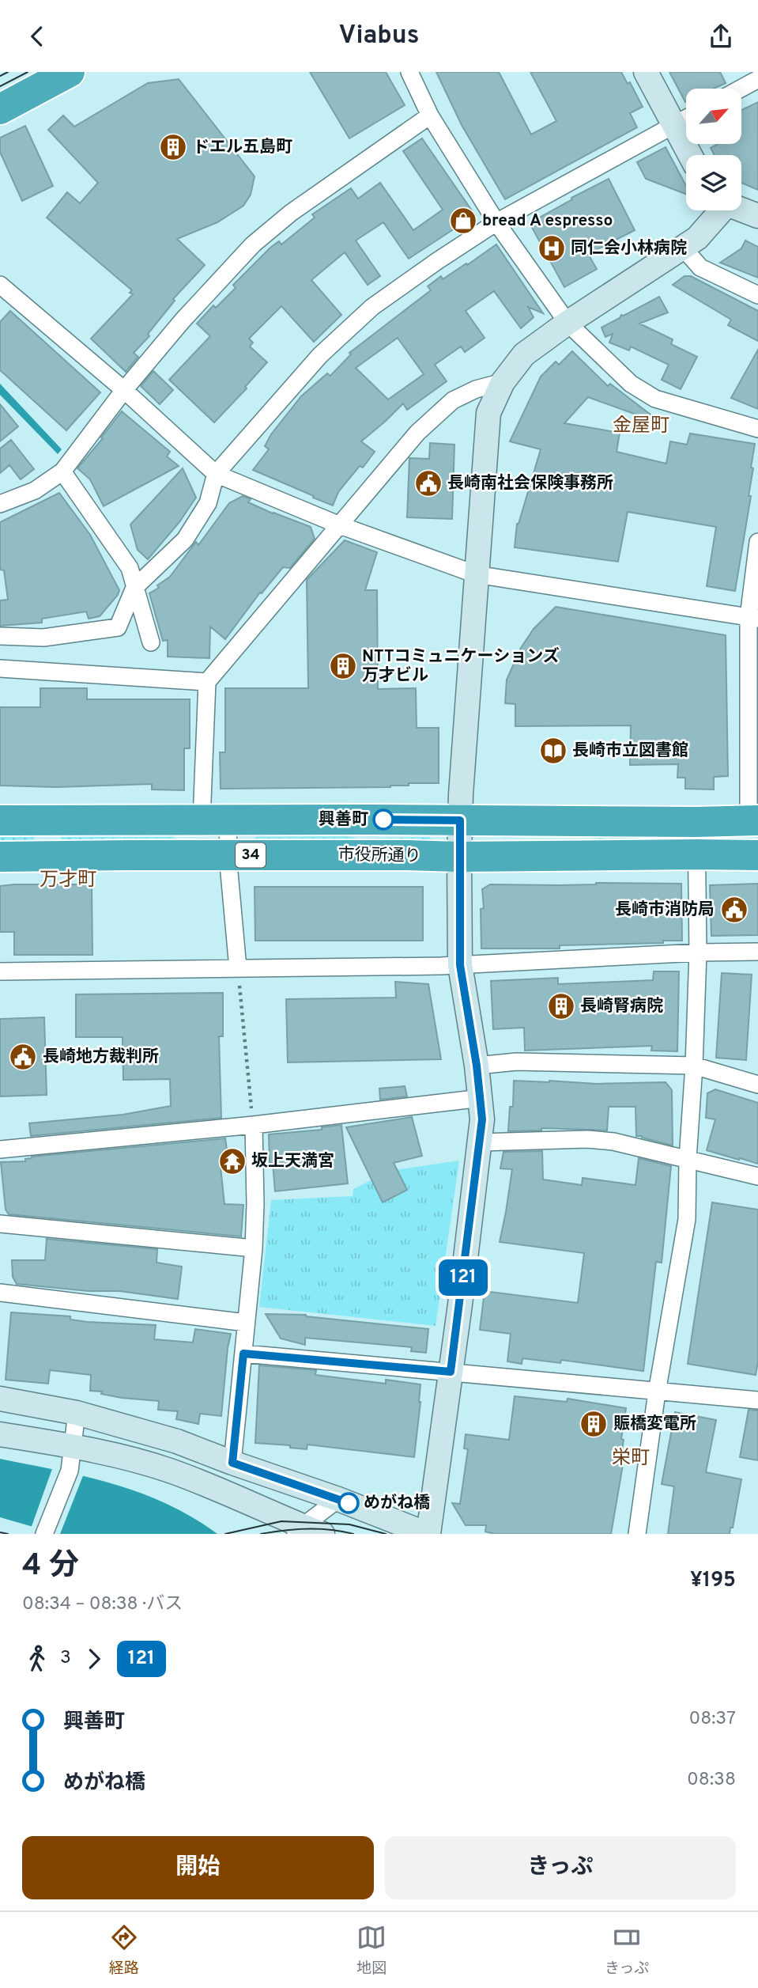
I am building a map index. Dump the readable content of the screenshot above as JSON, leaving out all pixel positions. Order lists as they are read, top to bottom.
{
  "streets": {
    "highway": ["34", "市役所通り"]
  },
  "districts": ["金屋町", "万才町", "栄町"],
  "places": {
    "building": [
      "ドエル五島町",
      "NTTコミュニケーションズ 万才ビル",
      "長崎腎病院",
      "賑橋変電所"
    ],
    "shop": ["bread A espresso"],
    "hospital": ["同仁会小林病院"],
    "public building": ["長崎南社会保険事務所", "長崎市消防局", "長崎地方裁判所"],
    "library": ["長崎市立図書館"],
    "other": ["興善町", "めがね橋"],
    "temple": ["坂上天満宮"]
  },
  "lines": ["bus line 121"],
  "north": "top right",
  "page": {
    "header": "Viabus",
    "on_map": "121",
    "heading": ["4 分", "08:34 – 08:38 · バス", "¥195"],
    "legs": ["3", "121"],
    "list": [
      {
        "name": "興善町",
        "value": "08:37"
      },
      {
        "name": "めがね橋",
        "value": "08:38"
      }
    ],
    "buttons": ["開始", "きっぷ"],
    "tabs": ["経路", "地図", "きっぷ"]
  }
}
